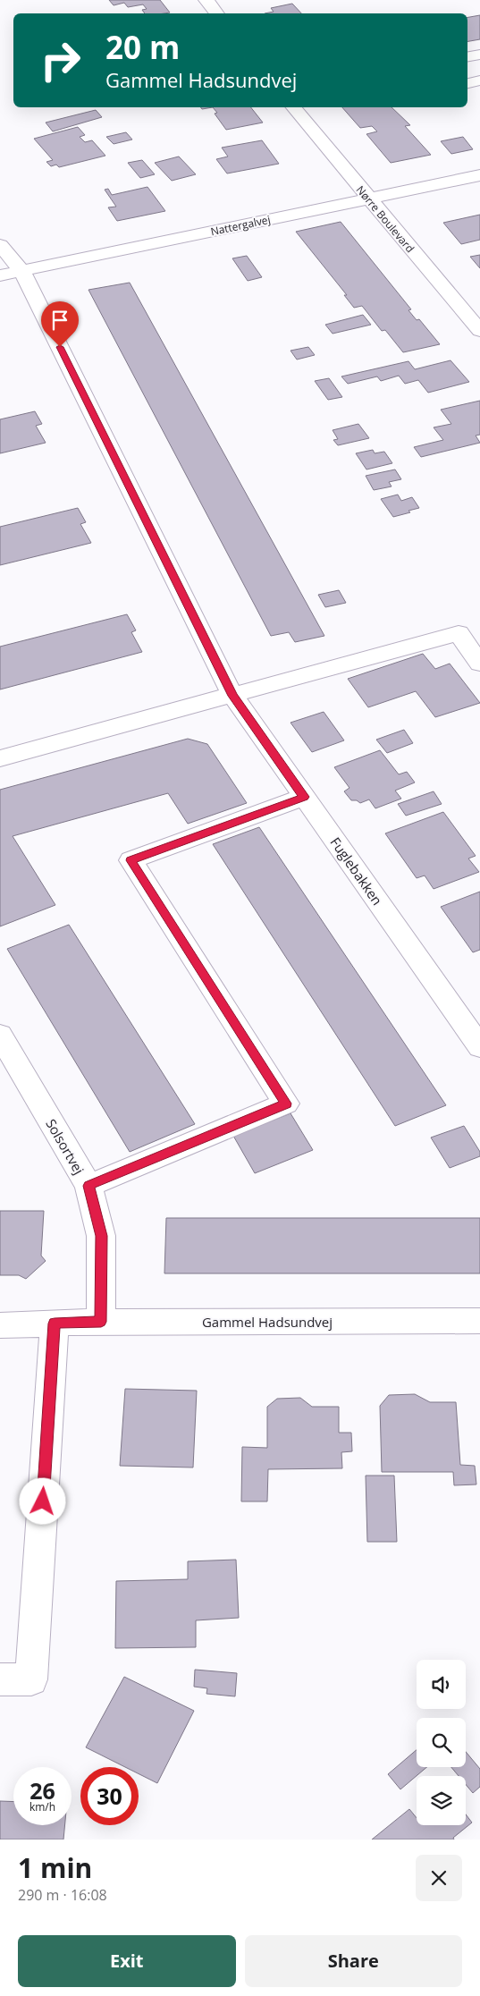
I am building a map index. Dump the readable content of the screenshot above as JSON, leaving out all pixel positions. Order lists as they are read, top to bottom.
{
  "streets": {
    "street": [
      "Nørre Boulevard",
      "Nattergalvej",
      "Fuglebakken",
      "Solsortvej",
      "Gammel Hadsundvej"
    ]
  },
  "crossings": [
    ["Nørre Boulevard", "Nattergalvej"],
    ["Nattergalvej", "Fuglebakken"],
    ["Solsortvej", "Gammel Hadsundvej"]
  ],
  "page": {
    "turn": ["20 m", "Gammel Hadsundvej"],
    "speed": "26 km/h",
    "limit": "30",
    "heading": ["1 min", "290 m · 16:08"],
    "buttons": ["Exit", "Share"]
  }
}
